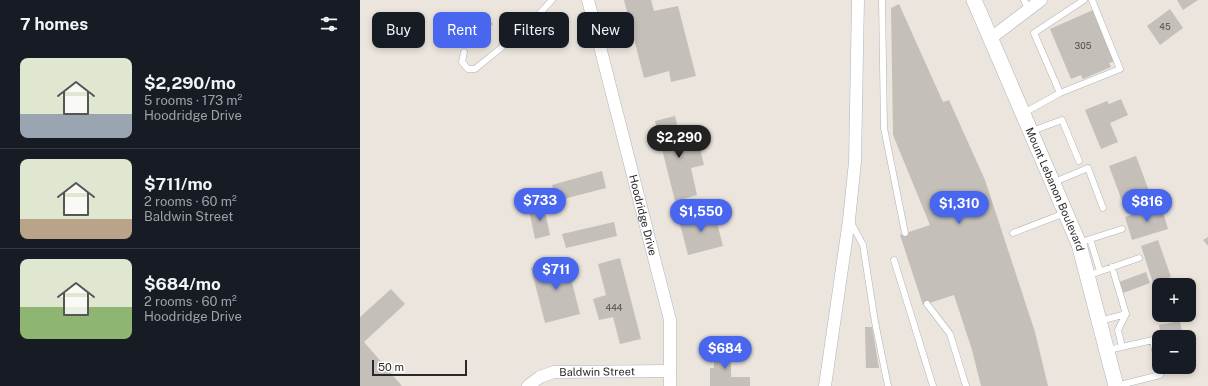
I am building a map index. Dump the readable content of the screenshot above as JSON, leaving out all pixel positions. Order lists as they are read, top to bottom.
{
  "streets": {
    "street": ["Mount Lebanon Boulevard", "Hoodridge Drive", "Baldwin Street"]
  },
  "crossings": [
    ["Hoodridge Drive", "Baldwin Street"]
  ],
  "house_numbers": ["45", "305", "444"],
  "scale_bar": "50 m",
  "page": {
    "heading": "7 homes",
    "chip": [
      "Buy",
      "Rent",
      "Filters",
      "New"
    ],
    "list": [
      {
        "name": "$2,290/mo",
        "note": "5 rooms · 173 m² · Hoodridge Drive"
      },
      {
        "name": "$711/mo",
        "note": "2 rooms · 60 m² · Baldwin Street"
      },
      {
        "name": "$684/mo",
        "note": "2 rooms · 60 m² · Hoodridge Drive"
      }
    ],
    "price": [
      "$2,290",
      "$733",
      "$816",
      "$1,310",
      "$1,550",
      "$711",
      "$684"
    ],
    "map_buttons": ["+", "−"],
    "scale": "50 m"
  }
}
